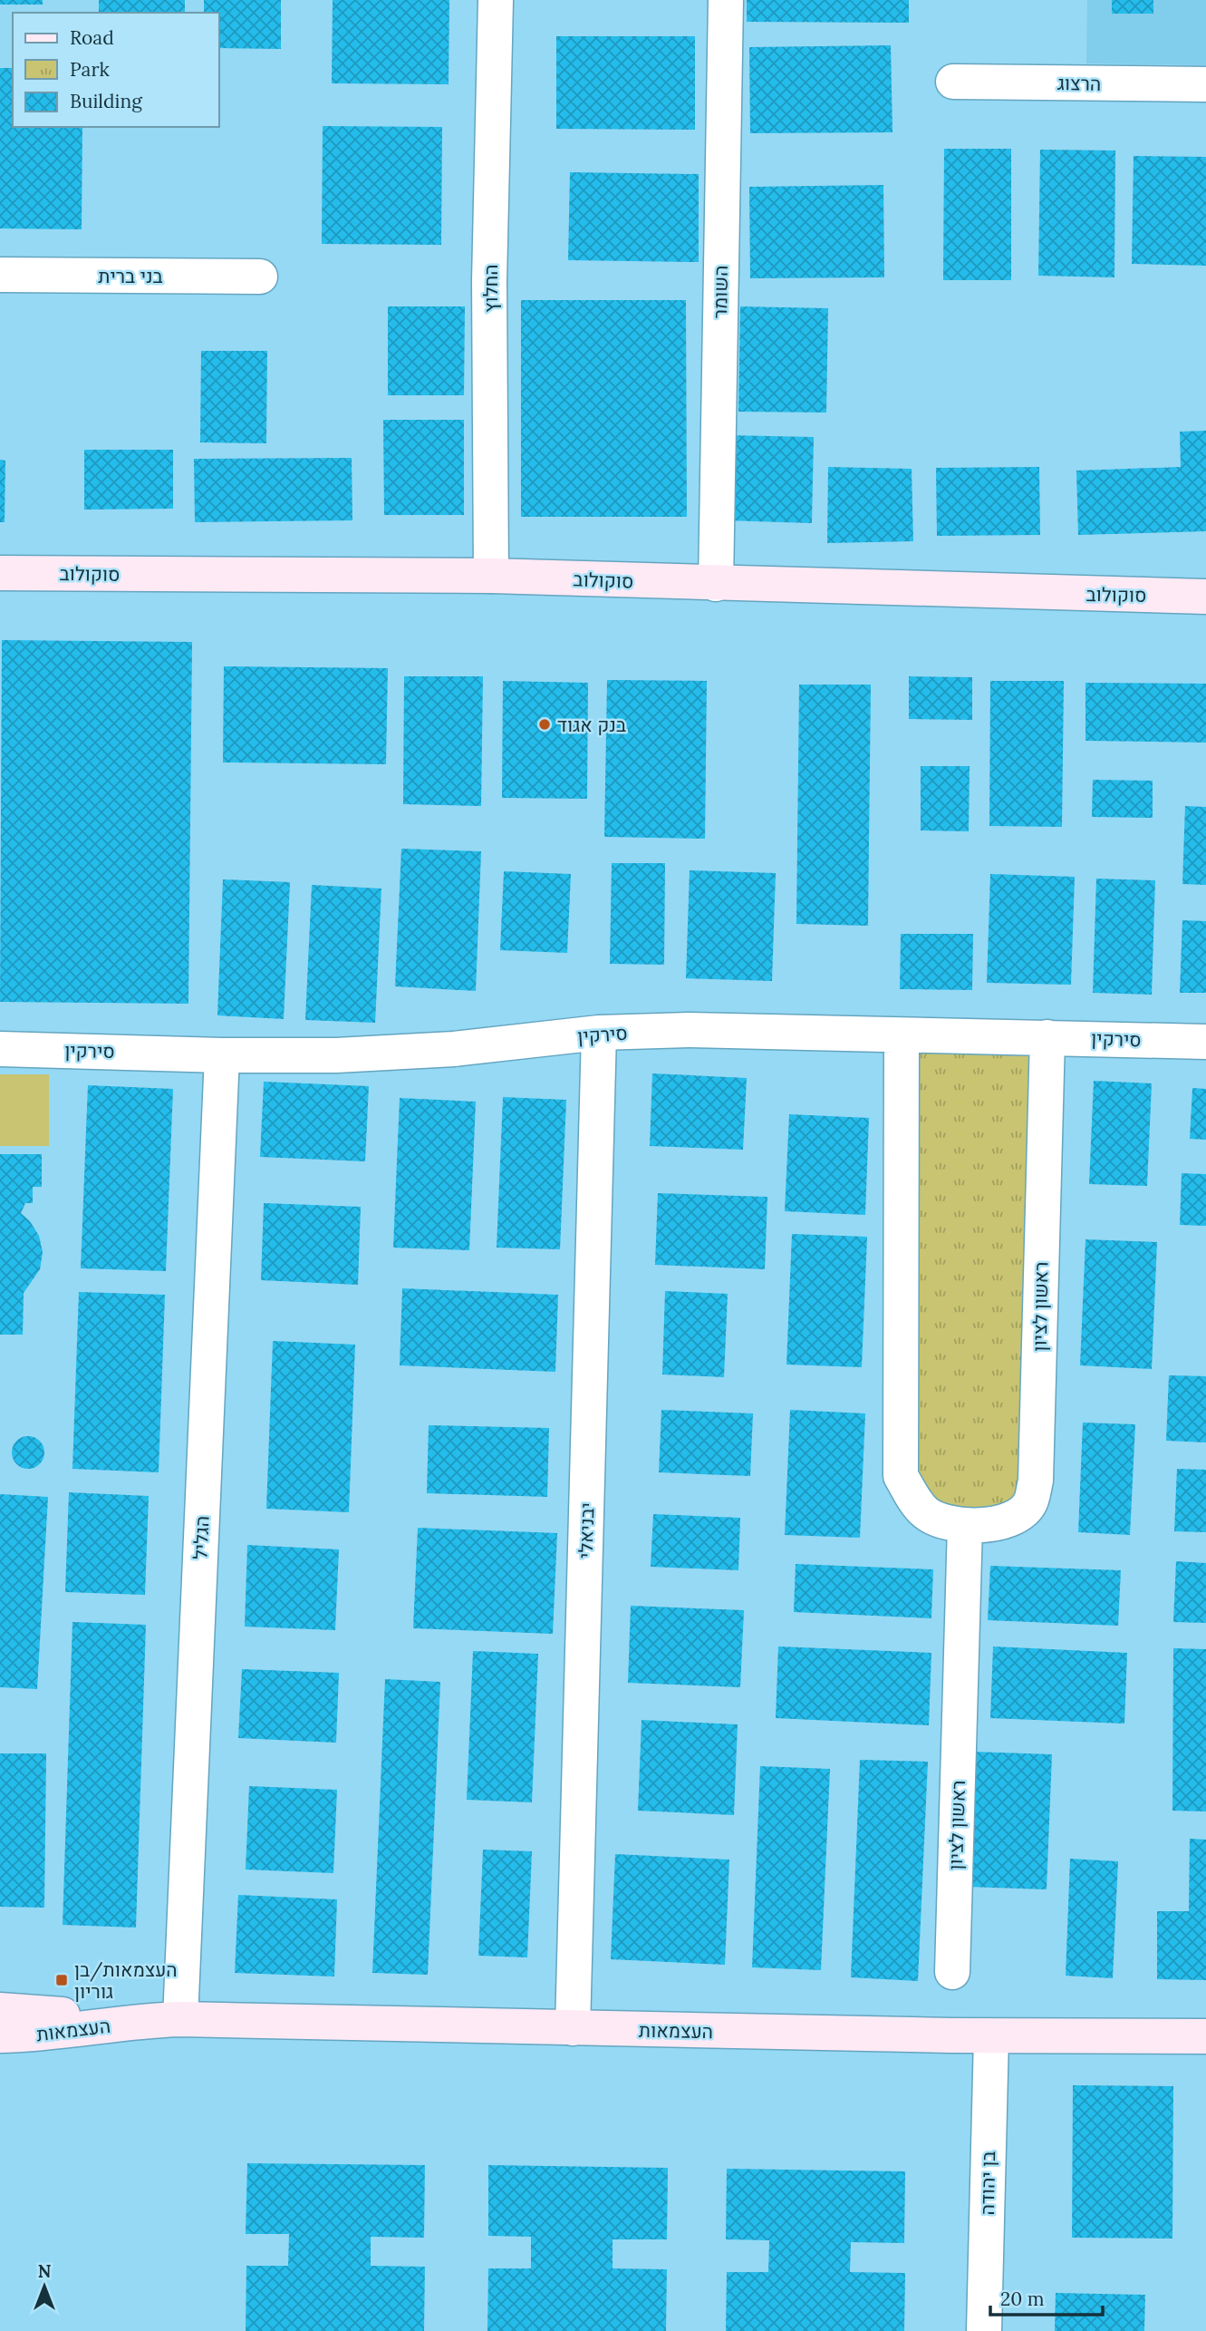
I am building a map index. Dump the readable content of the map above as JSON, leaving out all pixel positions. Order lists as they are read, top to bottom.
{
  "streets": {
    "street": [
      "הרצוג",
      "בני ברית",
      "החלוץ",
      "השומר",
      "סוקולוב",
      "סירקין",
      "ראשון לציון",
      "יבניאלי",
      "הגליל",
      "העצמאות",
      "בן יהודה"
    ]
  },
  "crossings": [
    ["החלוץ", "סוקולוב"],
    ["השומר", "סוקולוב"],
    ["סירקין", "ראשון לציון"],
    ["סירקין", "יבניאלי"],
    ["סירקין", "הגליל"],
    ["יבניאלי", "העצמאות"],
    ["הגליל", "העצמאות"],
    ["העצמאות", "בן יהודה"]
  ],
  "places": {
    "other": ["בנק אגוד"],
    "transit": ["העצמאות/בן גוריון"]
  },
  "legend": ["Road", "Park", "Building"],
  "scale_bar": "20 m",
  "north": "top"
}
